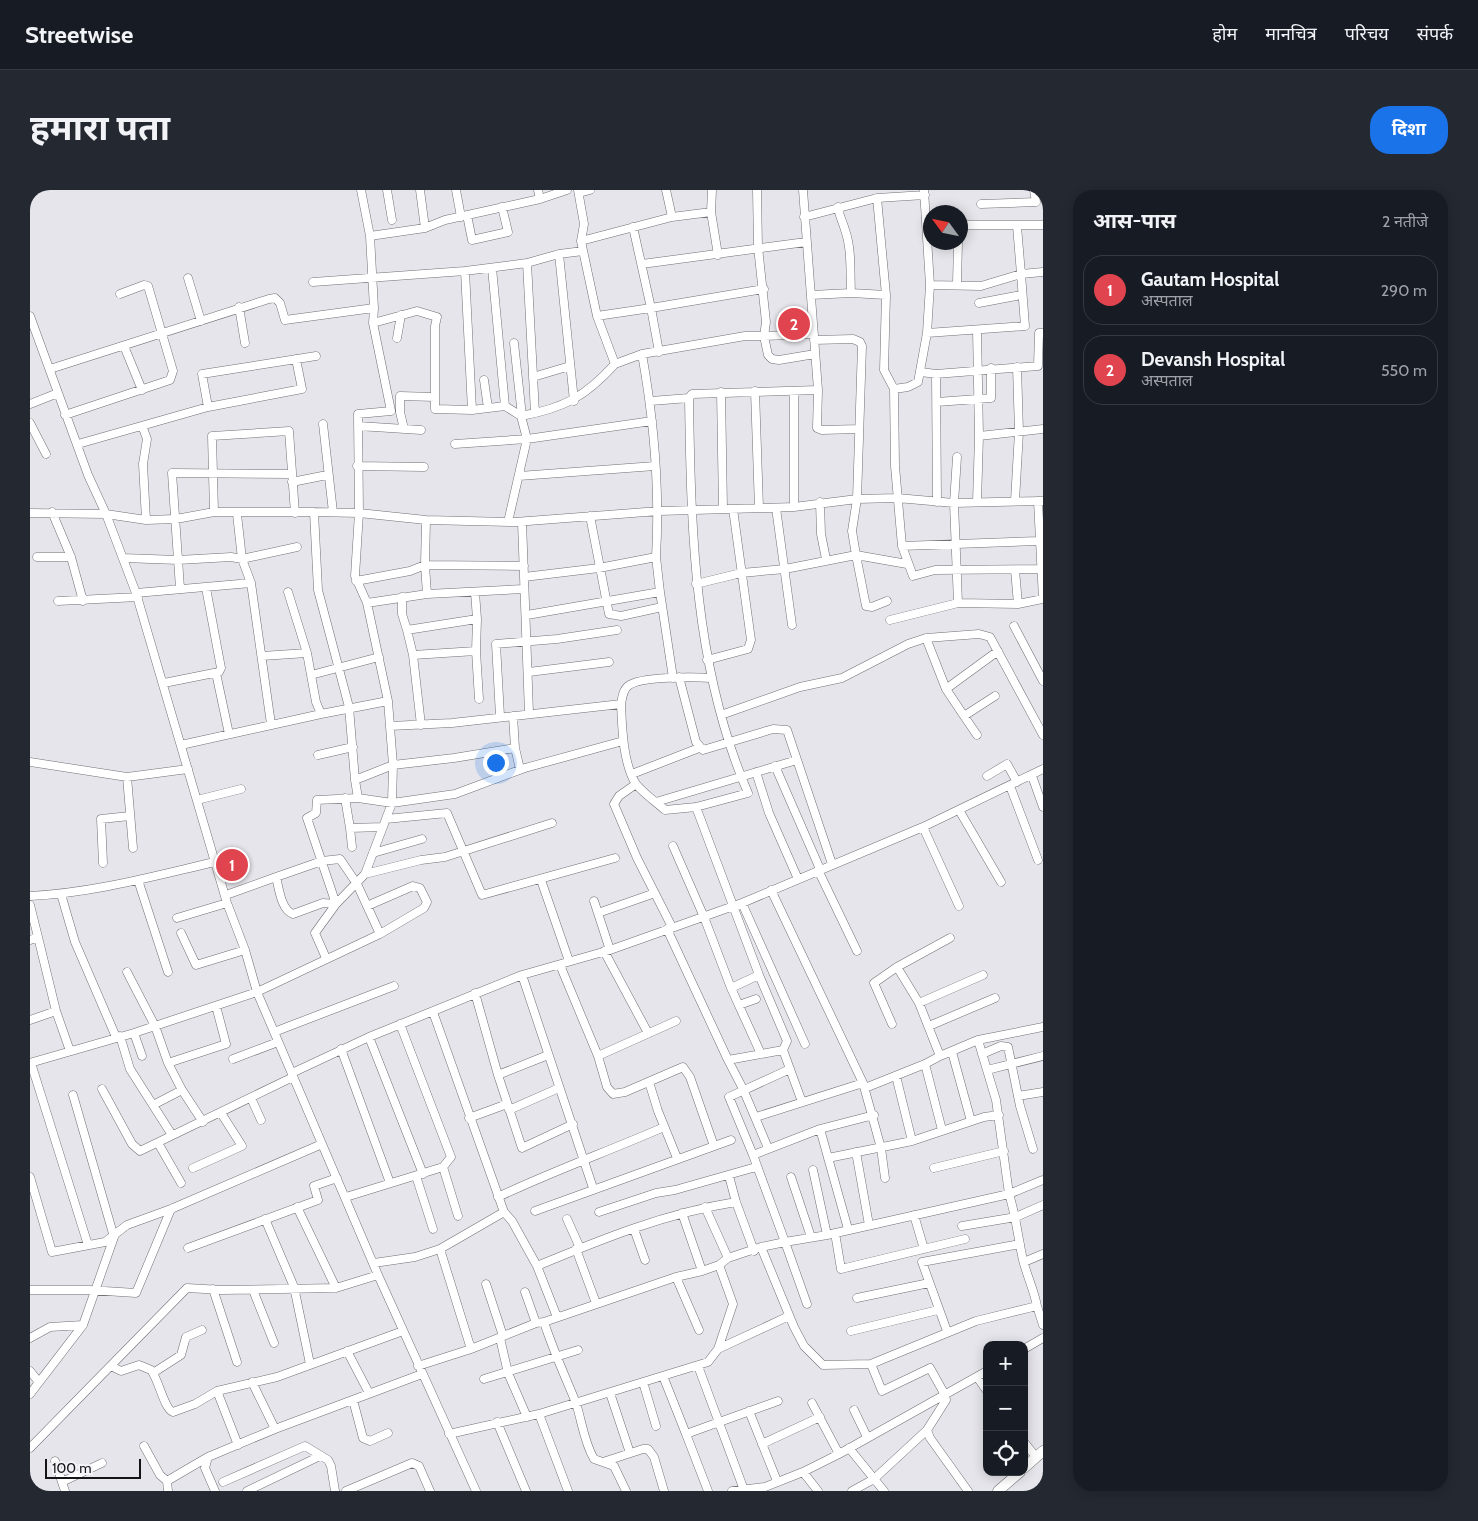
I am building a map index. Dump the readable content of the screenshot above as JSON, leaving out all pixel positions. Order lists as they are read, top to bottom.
{
  "scale_bar": "100 m",
  "north": "top left",
  "page": {
    "header": "Streetwise",
    "nav": [
      "होम",
      "मानचित्र",
      "परिचय",
      "संपर्क"
    ],
    "title": "हमारा पता",
    "buttons": "दिशा",
    "heading": ["आस-पास", "2 नतीजे"],
    "list": [
      {
        "mark": "1",
        "name": "Gautam Hospital",
        "note": "अस्पताल",
        "value": "290 m"
      },
      {
        "mark": "2",
        "name": "Devansh Hospital",
        "note": "अस्पताल",
        "value": "550 m"
      }
    ],
    "pins": ["2", "1"],
    "map_buttons": ["+", "−"],
    "scale": "100 m"
  }
}
